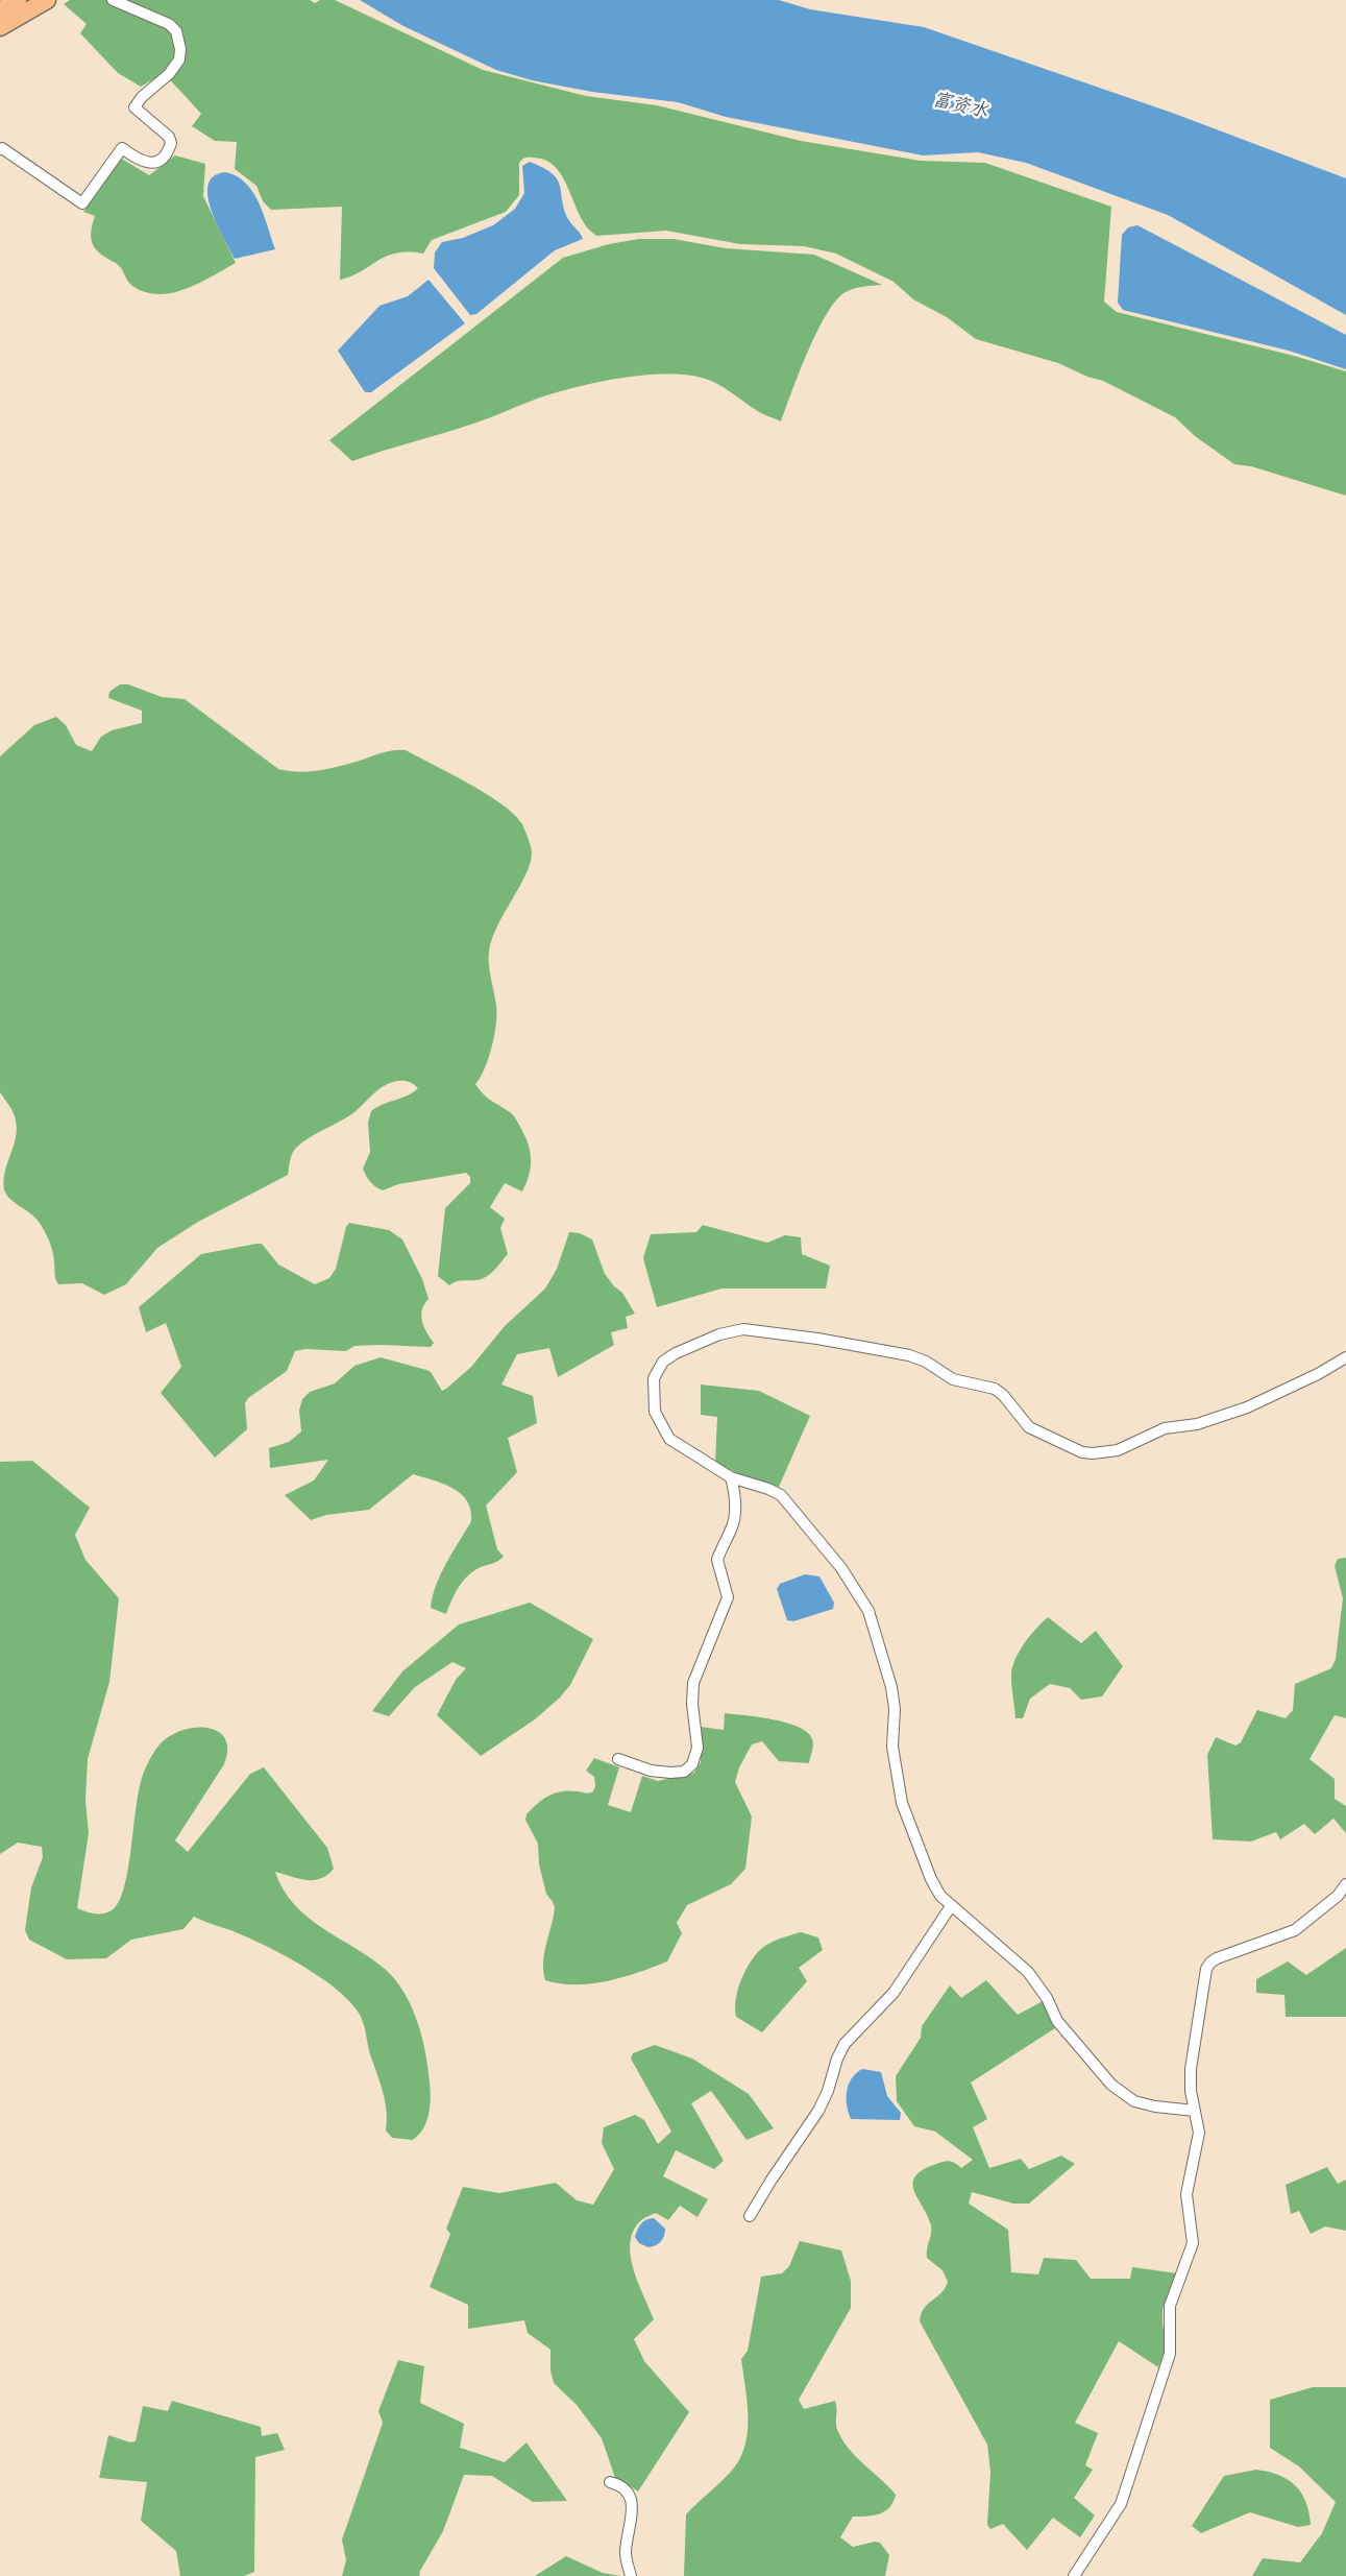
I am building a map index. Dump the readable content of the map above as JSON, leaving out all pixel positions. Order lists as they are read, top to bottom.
{
  "water": ["富资水"]
}
